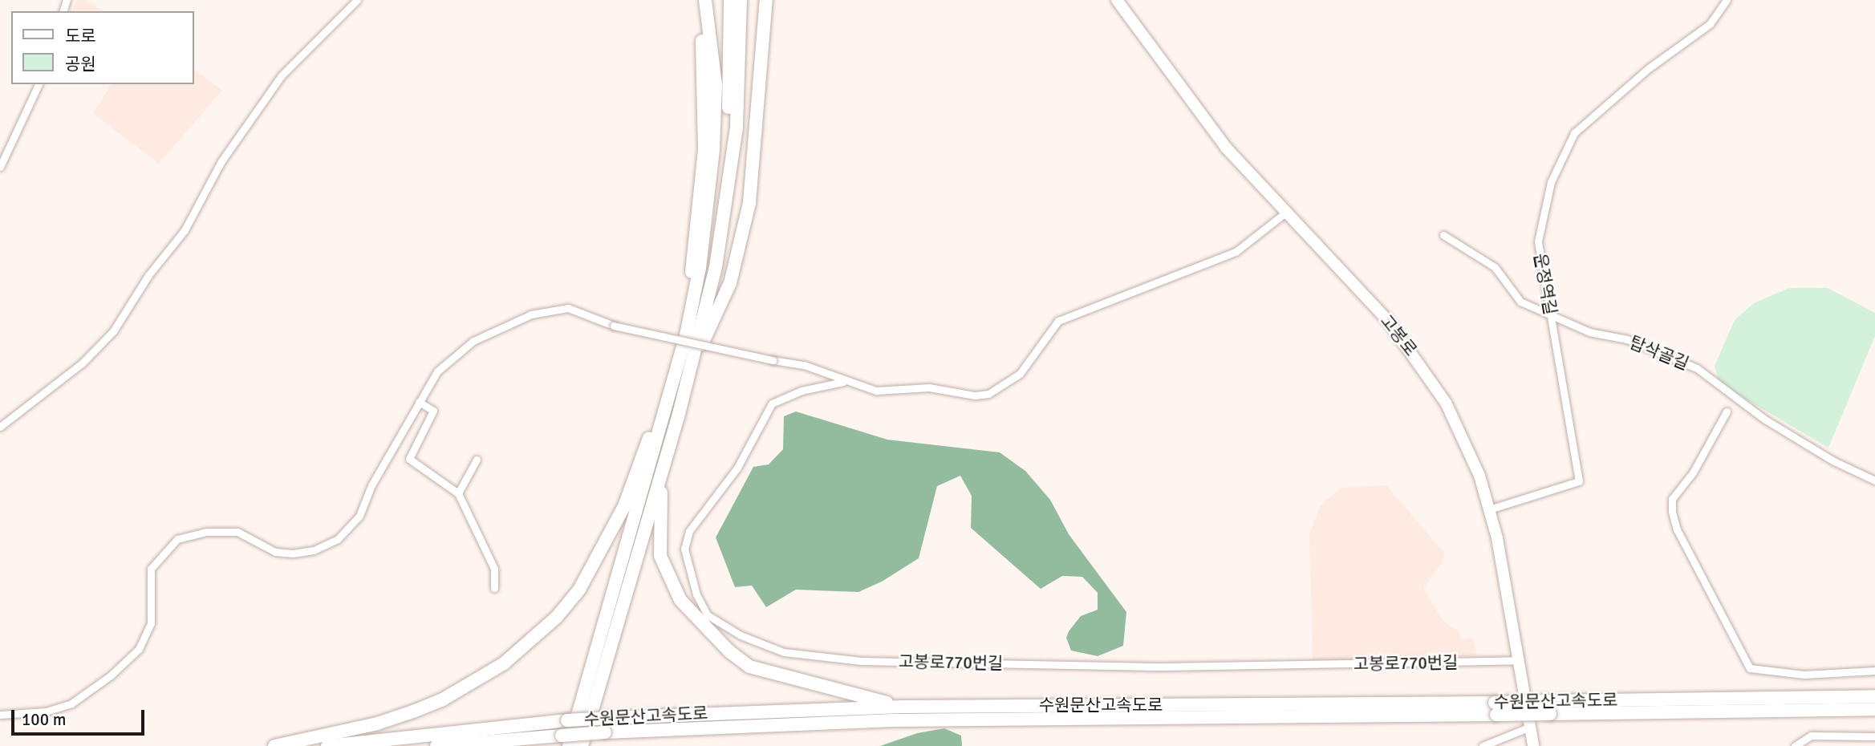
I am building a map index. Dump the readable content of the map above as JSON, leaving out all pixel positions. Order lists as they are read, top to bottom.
{
  "streets": {
    "highway": ["수원문산고속도로"],
    "main road": ["고봉로"],
    "street": ["운정역길", "탑삭골길", "고봉로770번길"]
  },
  "crossings": [
    ["운정역길", "고봉로"],
    ["운정역길", "탑삭골길"],
    ["고봉로", "고봉로770번길"]
  ],
  "legend": ["도로", "공원"],
  "scale_bar": "100 m"
}
